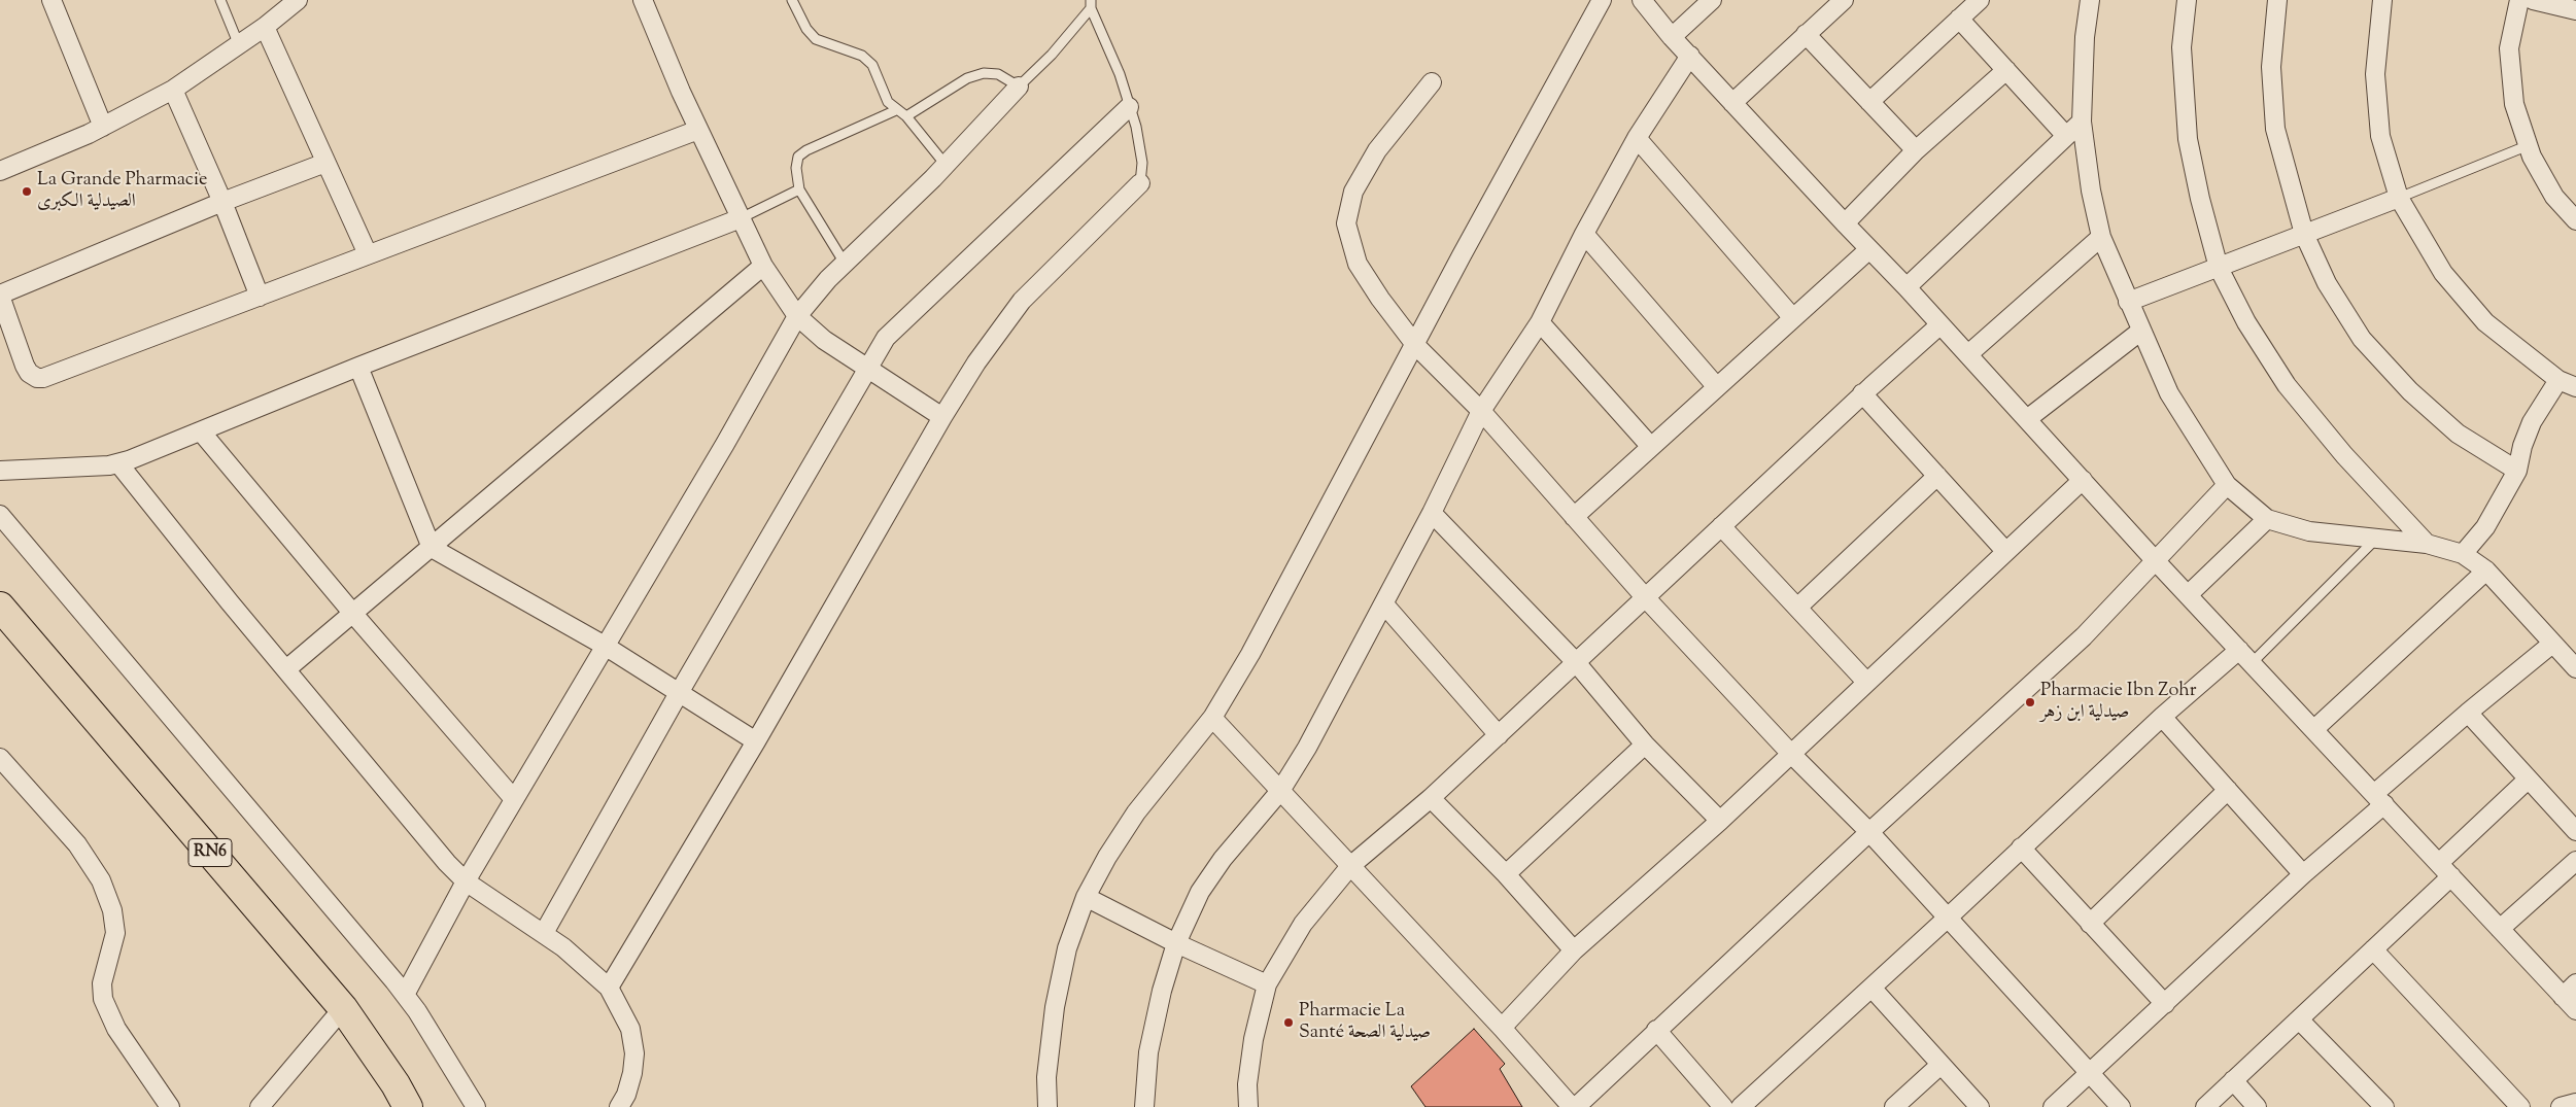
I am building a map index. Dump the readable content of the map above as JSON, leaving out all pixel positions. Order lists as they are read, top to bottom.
{
  "streets": {
    "main road": ["RN6"]
  },
  "places": ["La Grande Pharmacie الصيدلية الكبرى", "Pharmacie Ibn Zohr صيدلية ابن زهر", "Pharmacie La Santé صيدلية الصحة"]
}
